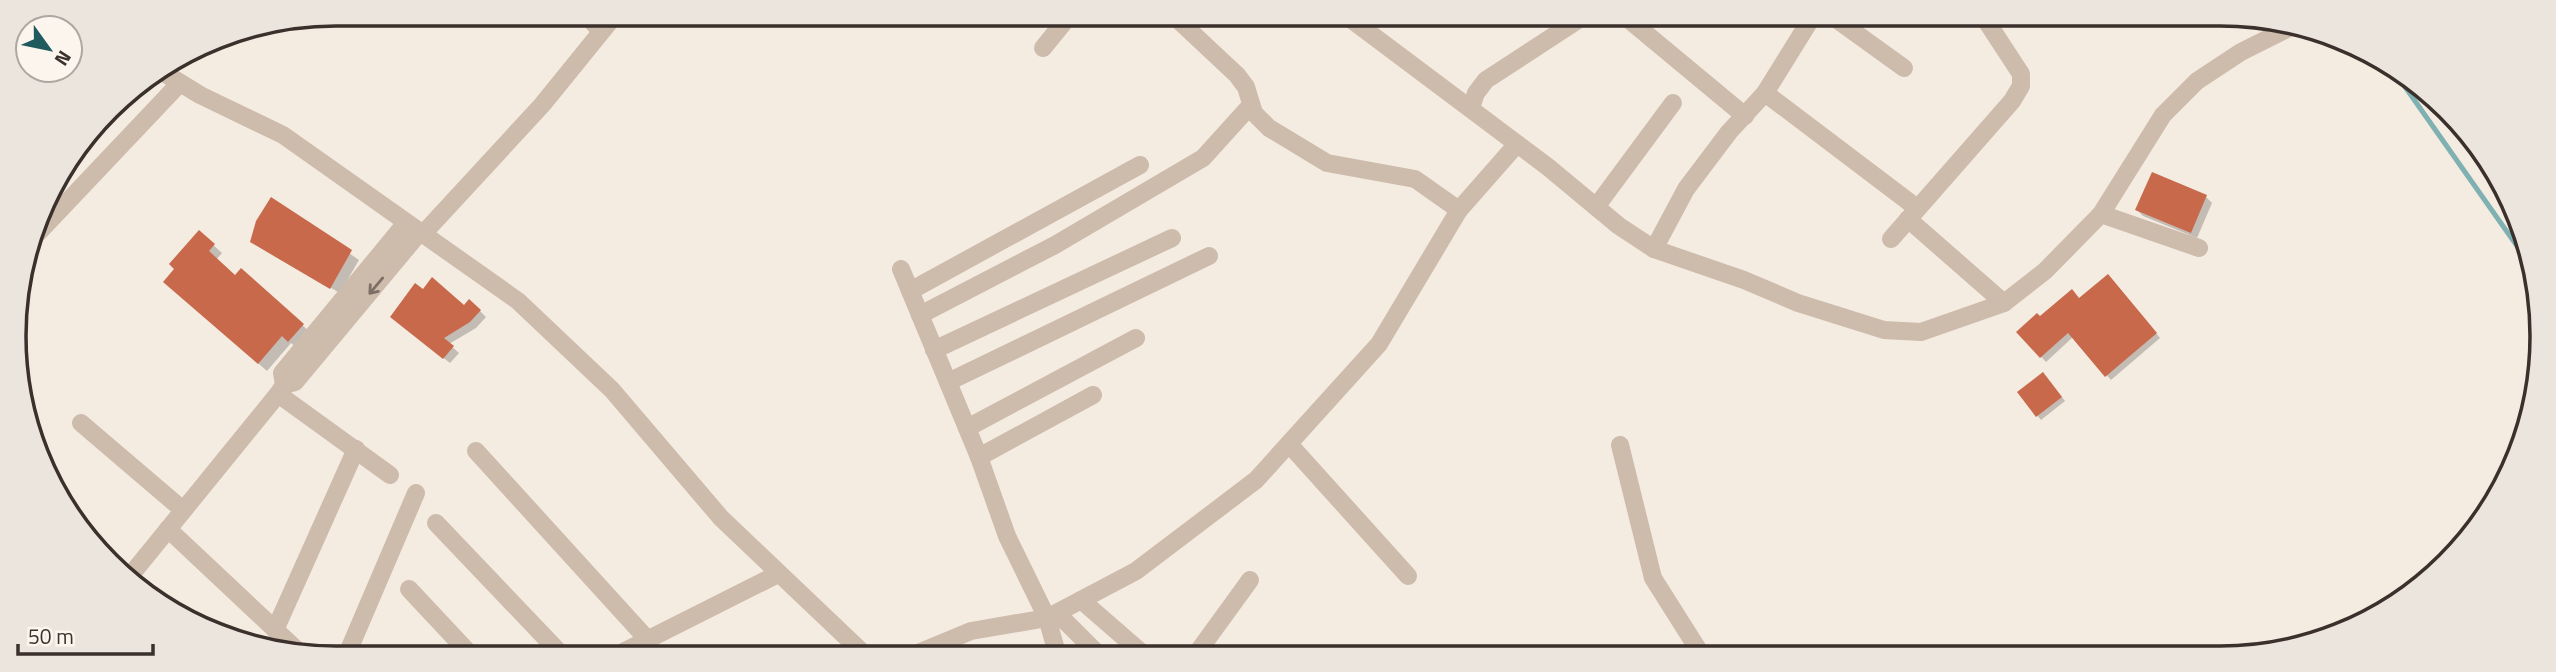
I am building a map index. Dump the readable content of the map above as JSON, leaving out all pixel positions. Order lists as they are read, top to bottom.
{
  "scale_bar": "50 m",
  "north": "bottom right"
}
